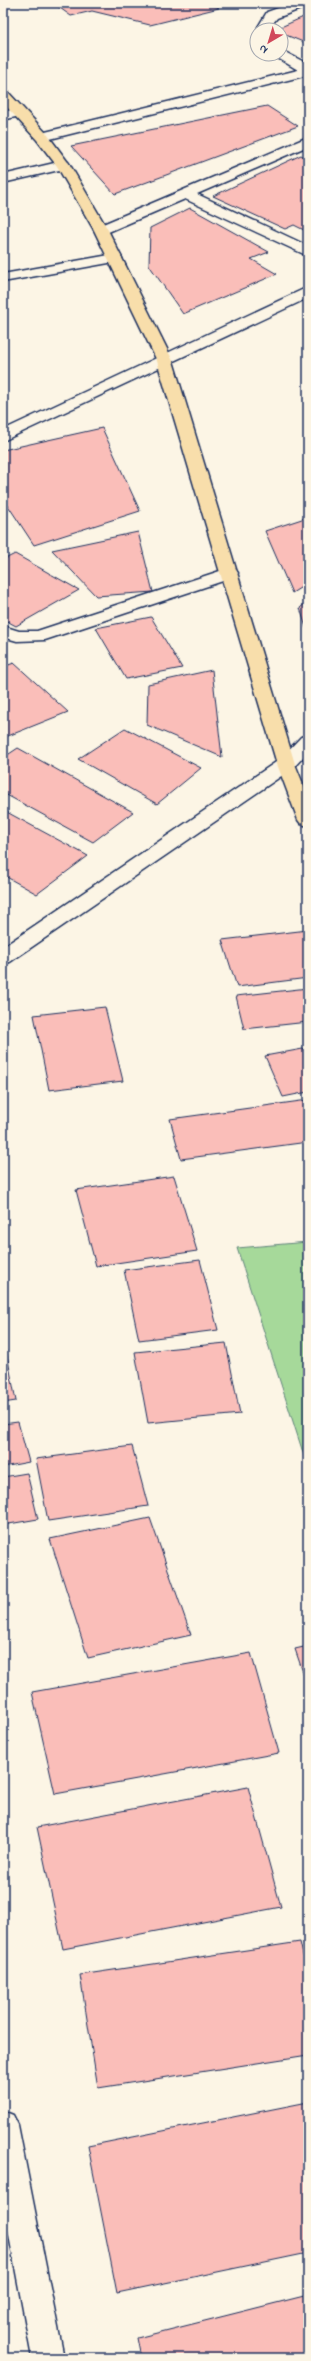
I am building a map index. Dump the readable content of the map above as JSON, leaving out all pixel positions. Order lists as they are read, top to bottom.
{
  "north": "bottom left"
}
